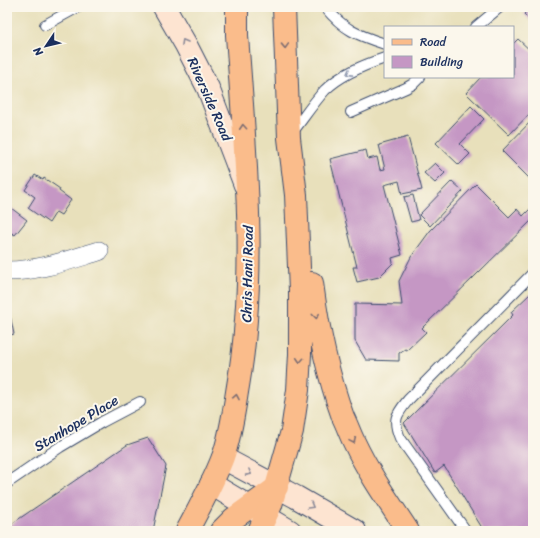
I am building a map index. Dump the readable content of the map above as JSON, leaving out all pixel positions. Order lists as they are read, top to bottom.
{
  "streets": {
    "main road": ["Riverside Road", "Chris Hani Road"],
    "lane": ["Stanhope Place"]
  },
  "crossings": [
    ["Riverside Road", "Chris Hani Road"]
  ],
  "legend": ["Road", "Building"],
  "north": "bottom left"
}
